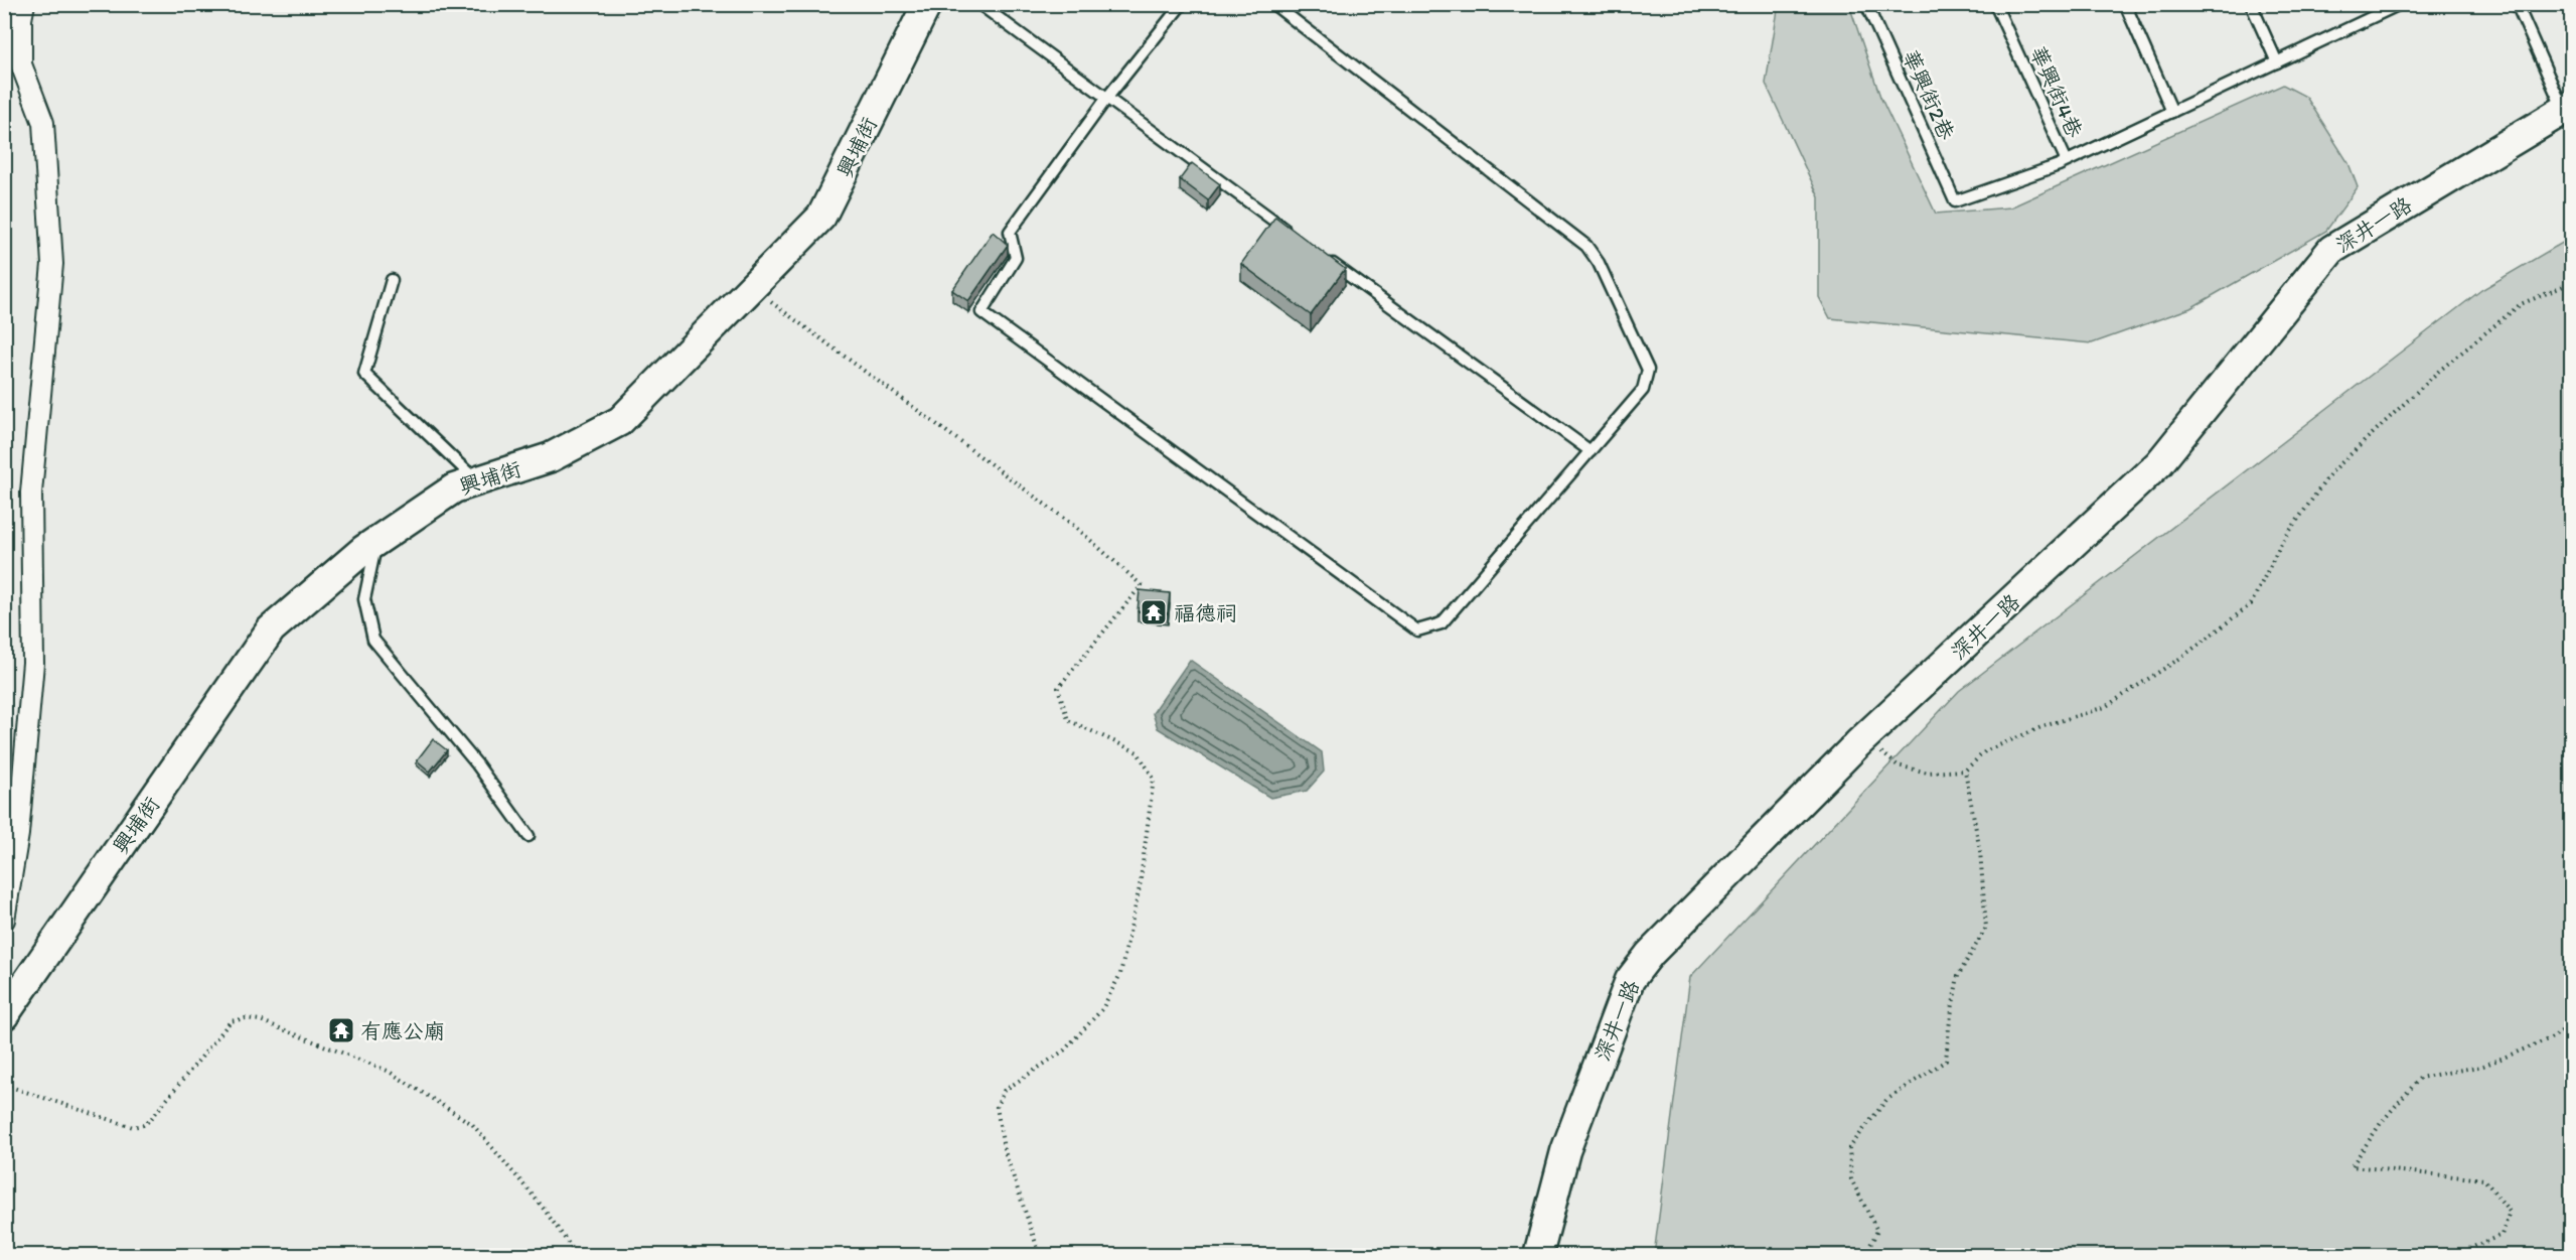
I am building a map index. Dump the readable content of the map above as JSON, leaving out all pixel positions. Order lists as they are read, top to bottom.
{
  "streets": {
    "street": ["興埔街", "深井一路"],
    "lane": ["華興街4巷", "華興街2巷"]
  },
  "crossings": [
    ["華興街4巷", "華興街2巷"]
  ],
  "places": {
    "temple": ["福德祠", "有應公廟"]
  }
}
